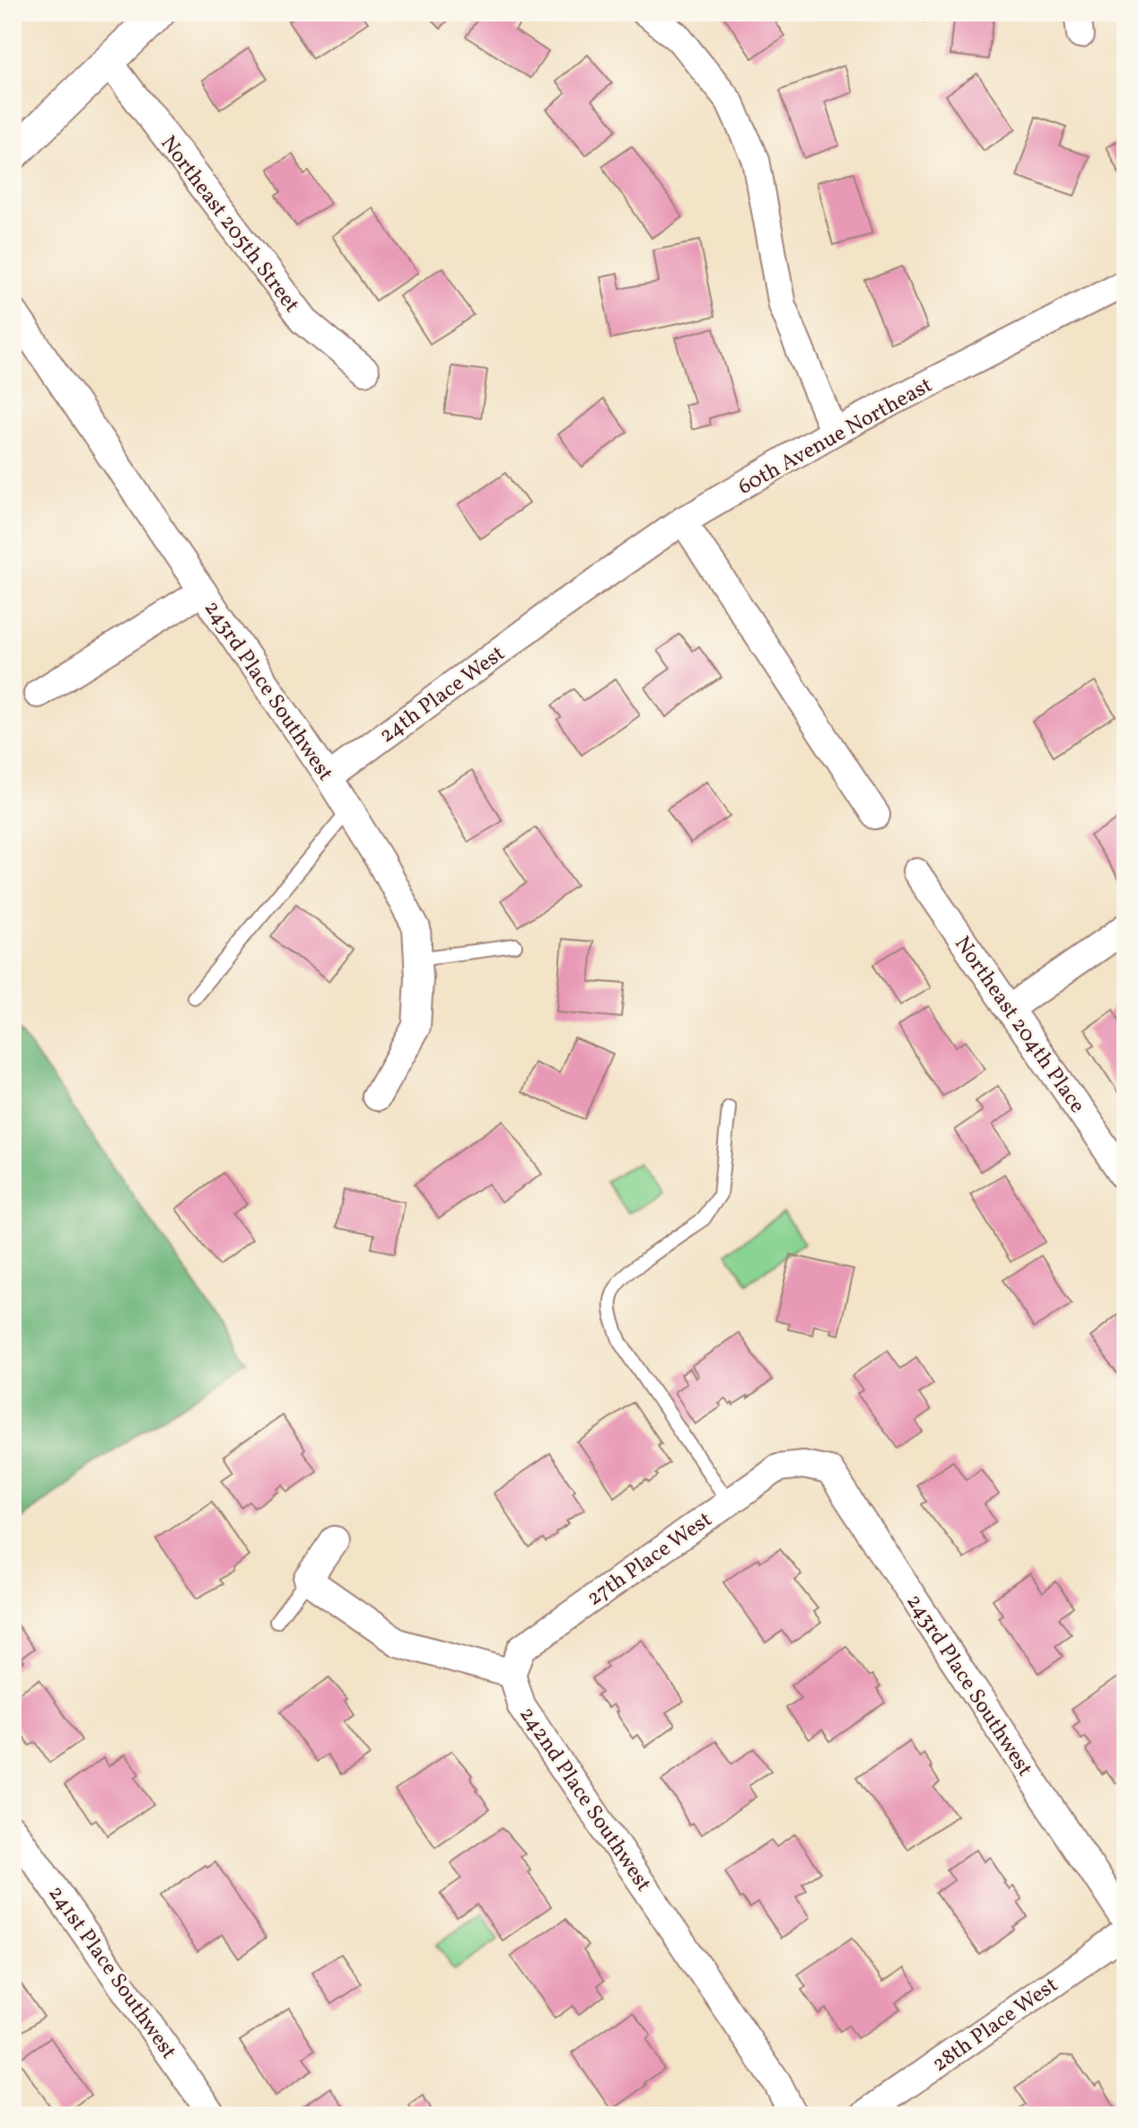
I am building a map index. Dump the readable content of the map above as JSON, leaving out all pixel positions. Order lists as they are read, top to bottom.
{
  "streets": {
    "street": [
      "Northeast 205th Street",
      "60th Avenue Northeast",
      "243rd Place Southwest",
      "24th Place West",
      "Northeast 204th Place",
      "27th Place West",
      "242nd Place Southwest",
      "241st Place Southwest",
      "28th Place West"
    ]
  },
  "crossings": [
    ["60th Avenue Northeast", "24th Place West"],
    ["243rd Place Southwest", "24th Place West"],
    ["243rd Place Southwest", "27th Place West"],
    ["27th Place West", "242nd Place Southwest"]
  ]
}
